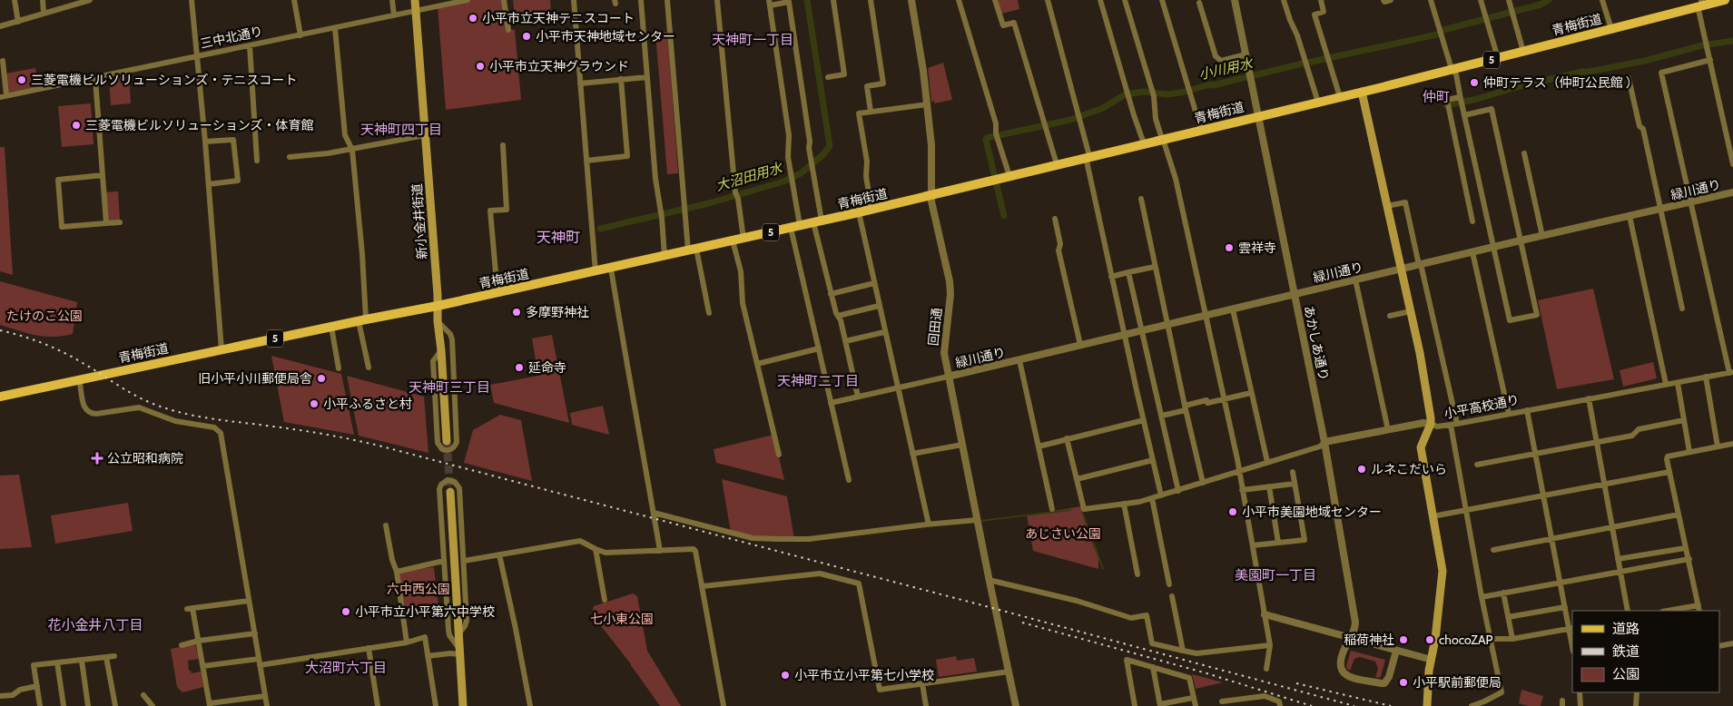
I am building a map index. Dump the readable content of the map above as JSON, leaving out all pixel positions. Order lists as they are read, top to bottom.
{
  "streets": {
    "main road": ["青梅街道", "5", "新小金井街道"],
    "street": [
      "三中北通り",
      "緑川通り",
      "回田通",
      "あかしあ通り",
      "小平高校通り"
    ]
  },
  "crossings": [
    ["青梅街道", "新小金井街道"],
    ["青梅街道", "回田通"],
    ["青梅街道", "あかしあ通り"],
    ["三中北通り", "新小金井街道"],
    ["緑川通り", "回田通"],
    ["緑川通り", "あかしあ通り"],
    ["あかしあ通り", "小平高校通り"]
  ],
  "districts": [
    "天神町一丁目",
    "仲町",
    "天神町四丁目",
    "天神町",
    "天神町二丁目",
    "天神町三丁目",
    "美園町一丁目",
    "花小金井八丁目",
    "大沼町六丁目"
  ],
  "water": ["小川用水", "大沼田用水"],
  "parks": [
    "たけのこ公園",
    "あじさい公園",
    "六中西公園",
    "七小東公園"
  ],
  "places": {
    "other": [
      "小平市立天神テニスコート",
      "小平市天神地域センター",
      "小平市立天神グラウンド",
      "三菱電機ビルソリューションズ・テニスコート",
      "仲町テラス（仲町公民館 ）",
      "三菱電機ビルソリューションズ・体育館",
      "雲祥寺",
      "多摩野神社",
      "延命寺",
      "旧小平小川郵便局舎",
      "小平ふるさと村",
      "ルネこだいら",
      "小平市美園地域センター",
      "小平市立小平第六中学校",
      "稲荷神社",
      "chocoZAP",
      "小平市立小平第七小学校",
      "小平駅前郵便局"
    ],
    "health": ["公立昭和病院"]
  },
  "legend": ["道路", "鉄道", "公園"]
}
